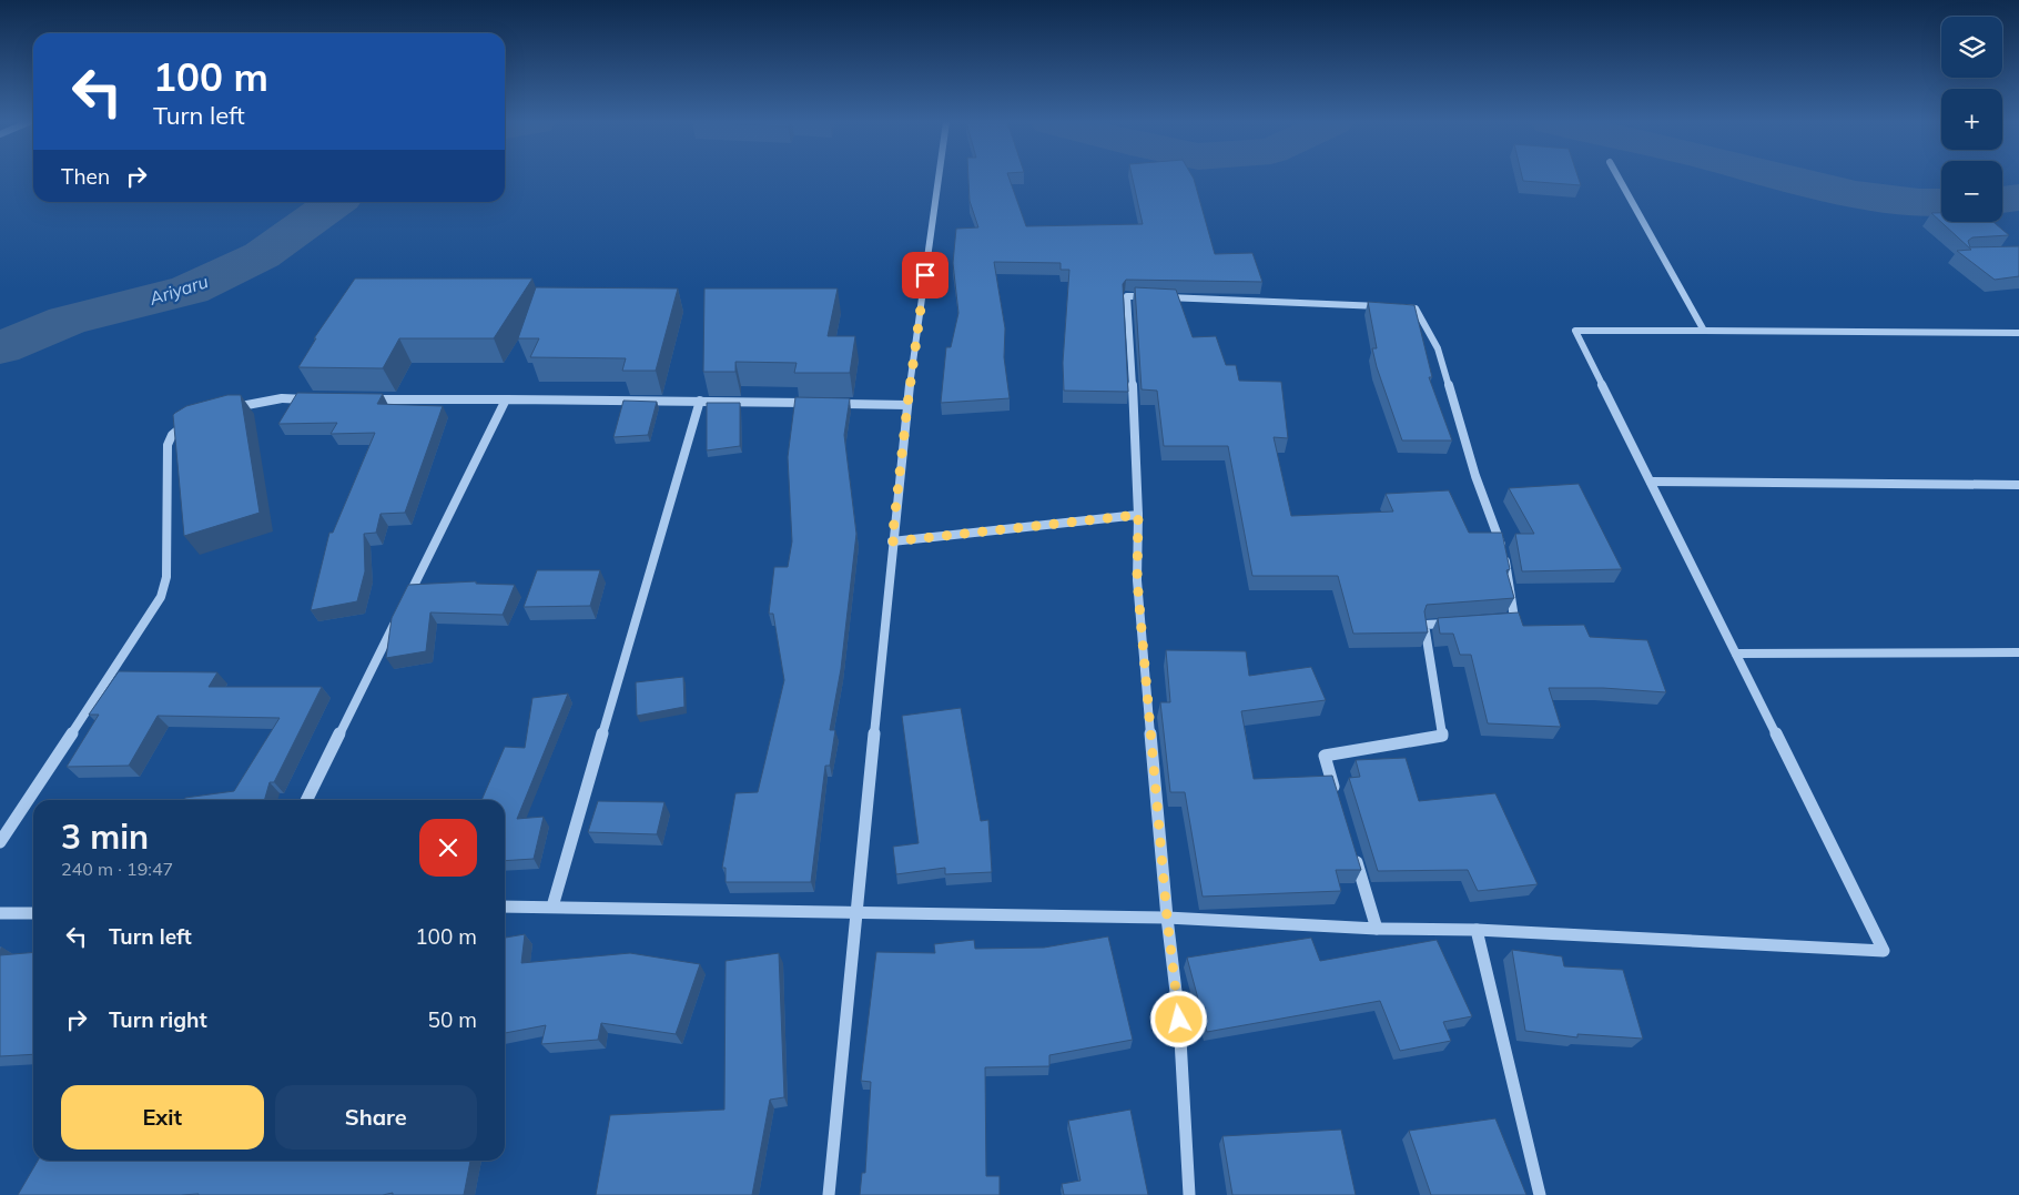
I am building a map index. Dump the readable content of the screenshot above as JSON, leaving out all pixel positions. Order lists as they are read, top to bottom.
{
  "water": ["Ariyaru"],
  "page": {
    "map_buttons": ["+", "−"],
    "turn": ["100 m", "Turn left"],
    "then": "Then",
    "heading": ["3 min", "240 m · 19:47"],
    "list": [
      {
        "name": "Turn left",
        "value": "100 m"
      },
      {
        "name": "Turn right",
        "value": "50 m"
      }
    ],
    "buttons": ["Exit", "Share"]
  }
}
